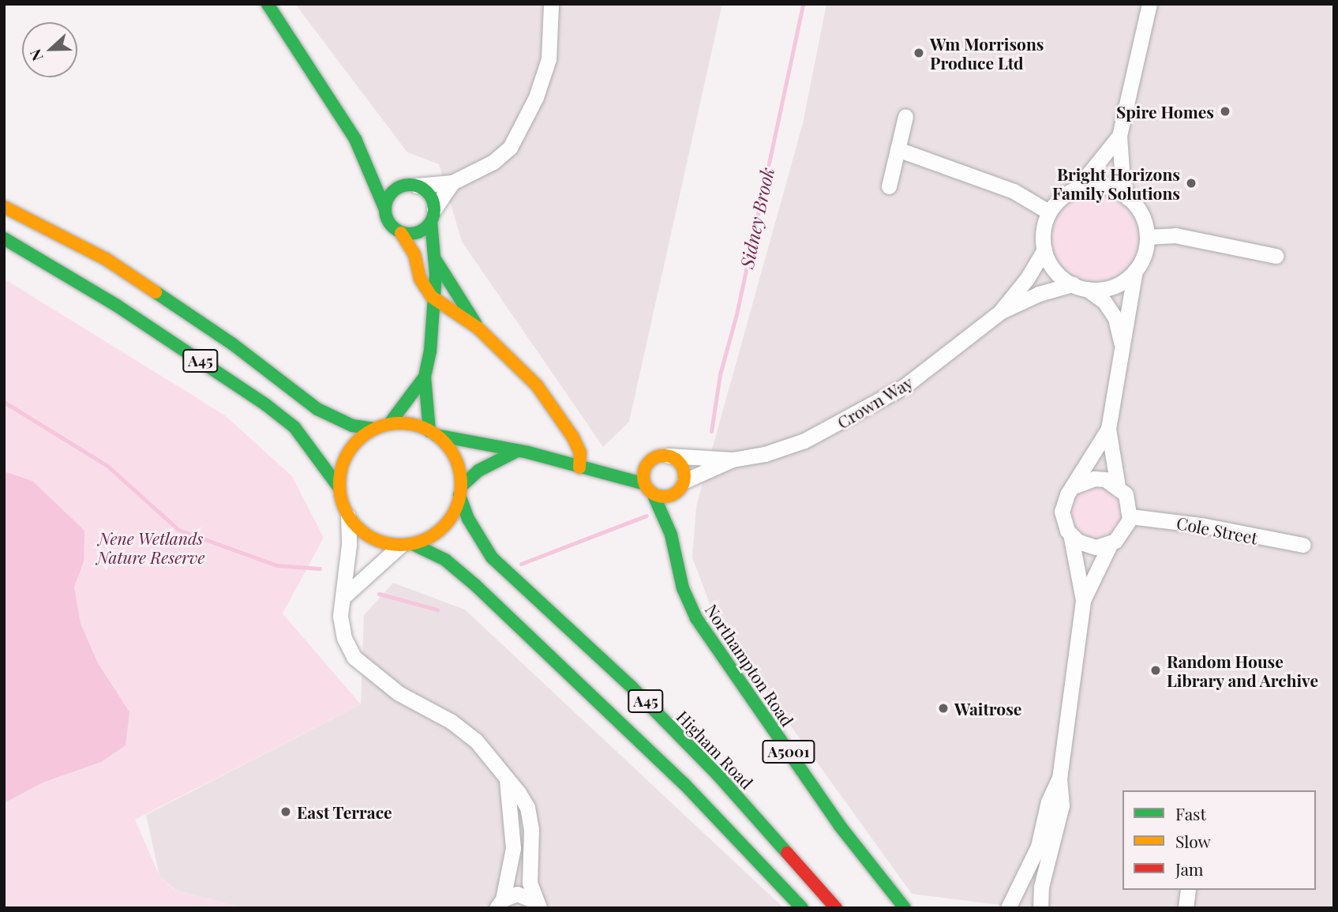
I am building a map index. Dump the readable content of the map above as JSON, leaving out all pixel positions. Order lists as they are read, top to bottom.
{
  "streets": {
    "main road": [
      "A45",
      "Northampton Road",
      "Higham Road",
      "A5001"
    ],
    "street": ["Crown Way", "Cole Street"]
  },
  "crossings": [
    ["A45", "Higham Road"],
    ["Crown Way", "Northampton Road"],
    ["Crown Way", "A5001"],
    ["Northampton Road", "A5001"]
  ],
  "water": ["Sidney Brook"],
  "parks": ["Nene Wetlands Nature Reserve"],
  "places": [
    "Wm Morrisons Produce Ltd",
    "Spire Homes",
    "Bright Horizons Family Solutions",
    "Random House Library and Archive",
    "Waitrose",
    "East Terrace"
  ],
  "legend": ["Fast", "Slow", "Jam"],
  "north": "left"
}
